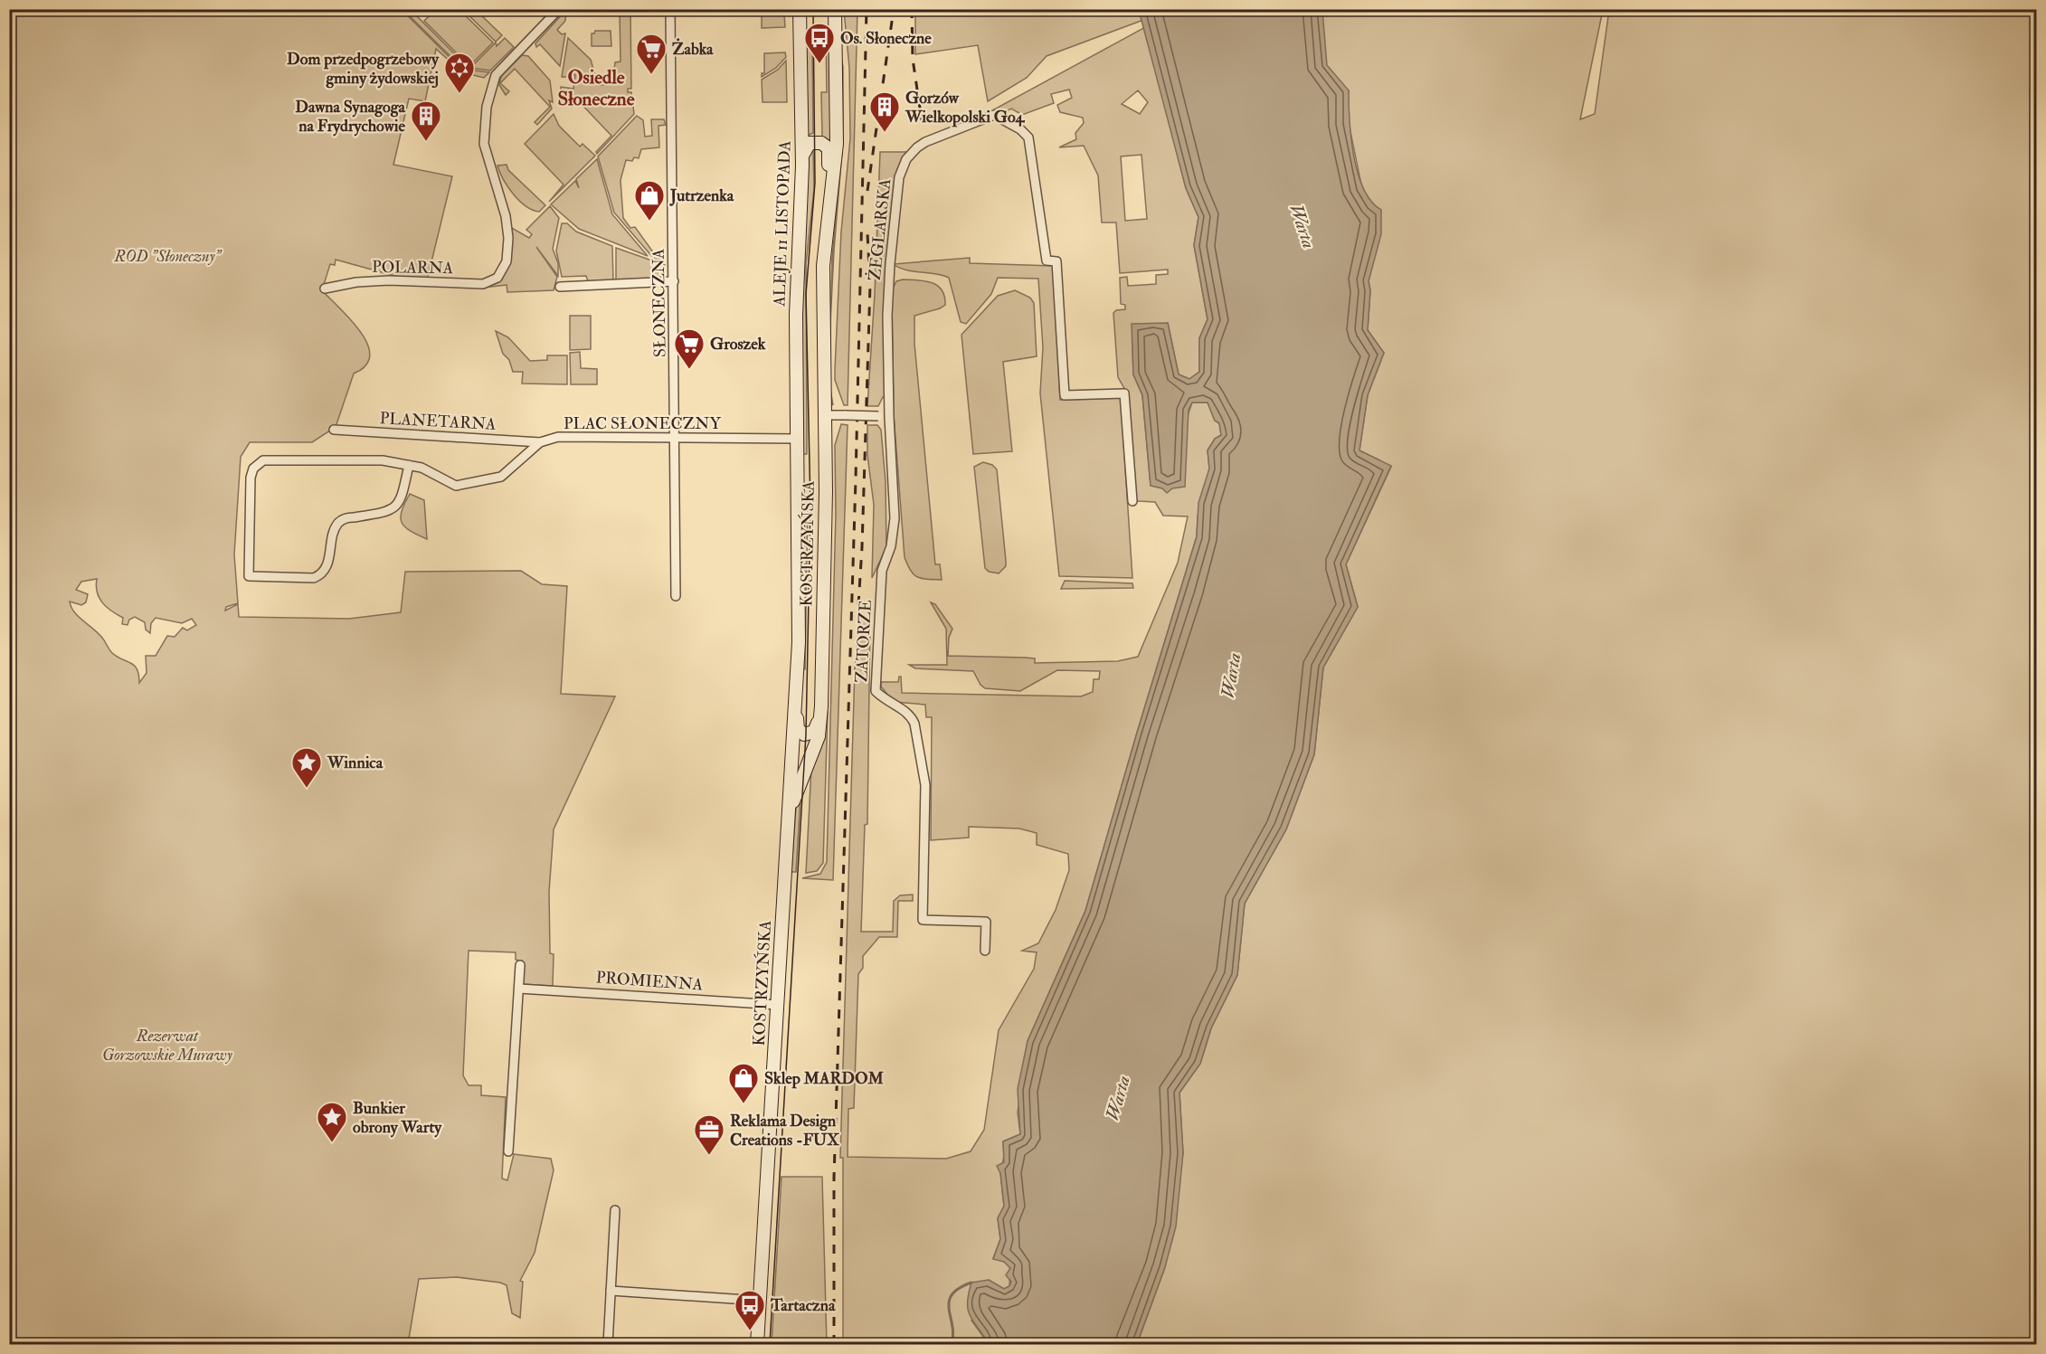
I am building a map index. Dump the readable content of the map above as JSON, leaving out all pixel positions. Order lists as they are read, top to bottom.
{
  "streets": {
    "main road": ["ALEJE 11 LISTOPADA", "KOSTRZYŃSKA"],
    "street": [
      "ŻEGLARSKA",
      "POLARNA",
      "SŁONECZNA",
      "PLANETARNA",
      "PLAC SŁONECZNY",
      "ZATORZE",
      "PROMIENNA"
    ]
  },
  "crossings": [
    ["ALEJE 11 LISTOPADA", "PLAC SŁONECZNY"],
    ["ALEJE 11 LISTOPADA", "KOSTRZYŃSKA"],
    ["ŻEGLARSKA", "ZATORZE"],
    ["SŁONECZNA", "PLAC SŁONECZNY"],
    ["PLANETARNA", "PLAC SŁONECZNY"],
    ["PLAC SŁONECZNY", "KOSTRZYŃSKA"],
    ["KOSTRZYŃSKA", "PROMIENNA"]
  ],
  "districts": ["Osiedle Słoneczne"],
  "water": ["Warta"],
  "parks": ["ROD \"Słoneczny\"", "Rezerwat Gorzowskie Murawy"],
  "places": {
    "bus stop": ["Os. Słoneczne", "Tartaczna"],
    "supermarket": ["Żabka", "Groszek"],
    "synagogue": ["Dom przedpogrzebowy gminy żydowskiej"],
    "building": ["Gorzów Wielkopolski Go4", "Dawna Synagoga na Frydrychowie"],
    "shop": ["Jutrzenka", "Sklep MARDOM"],
    "place": ["Winnica", "Bunkier obrony Warty"],
    "office": ["Reklama Design Creations -FUX"]
  }
}
